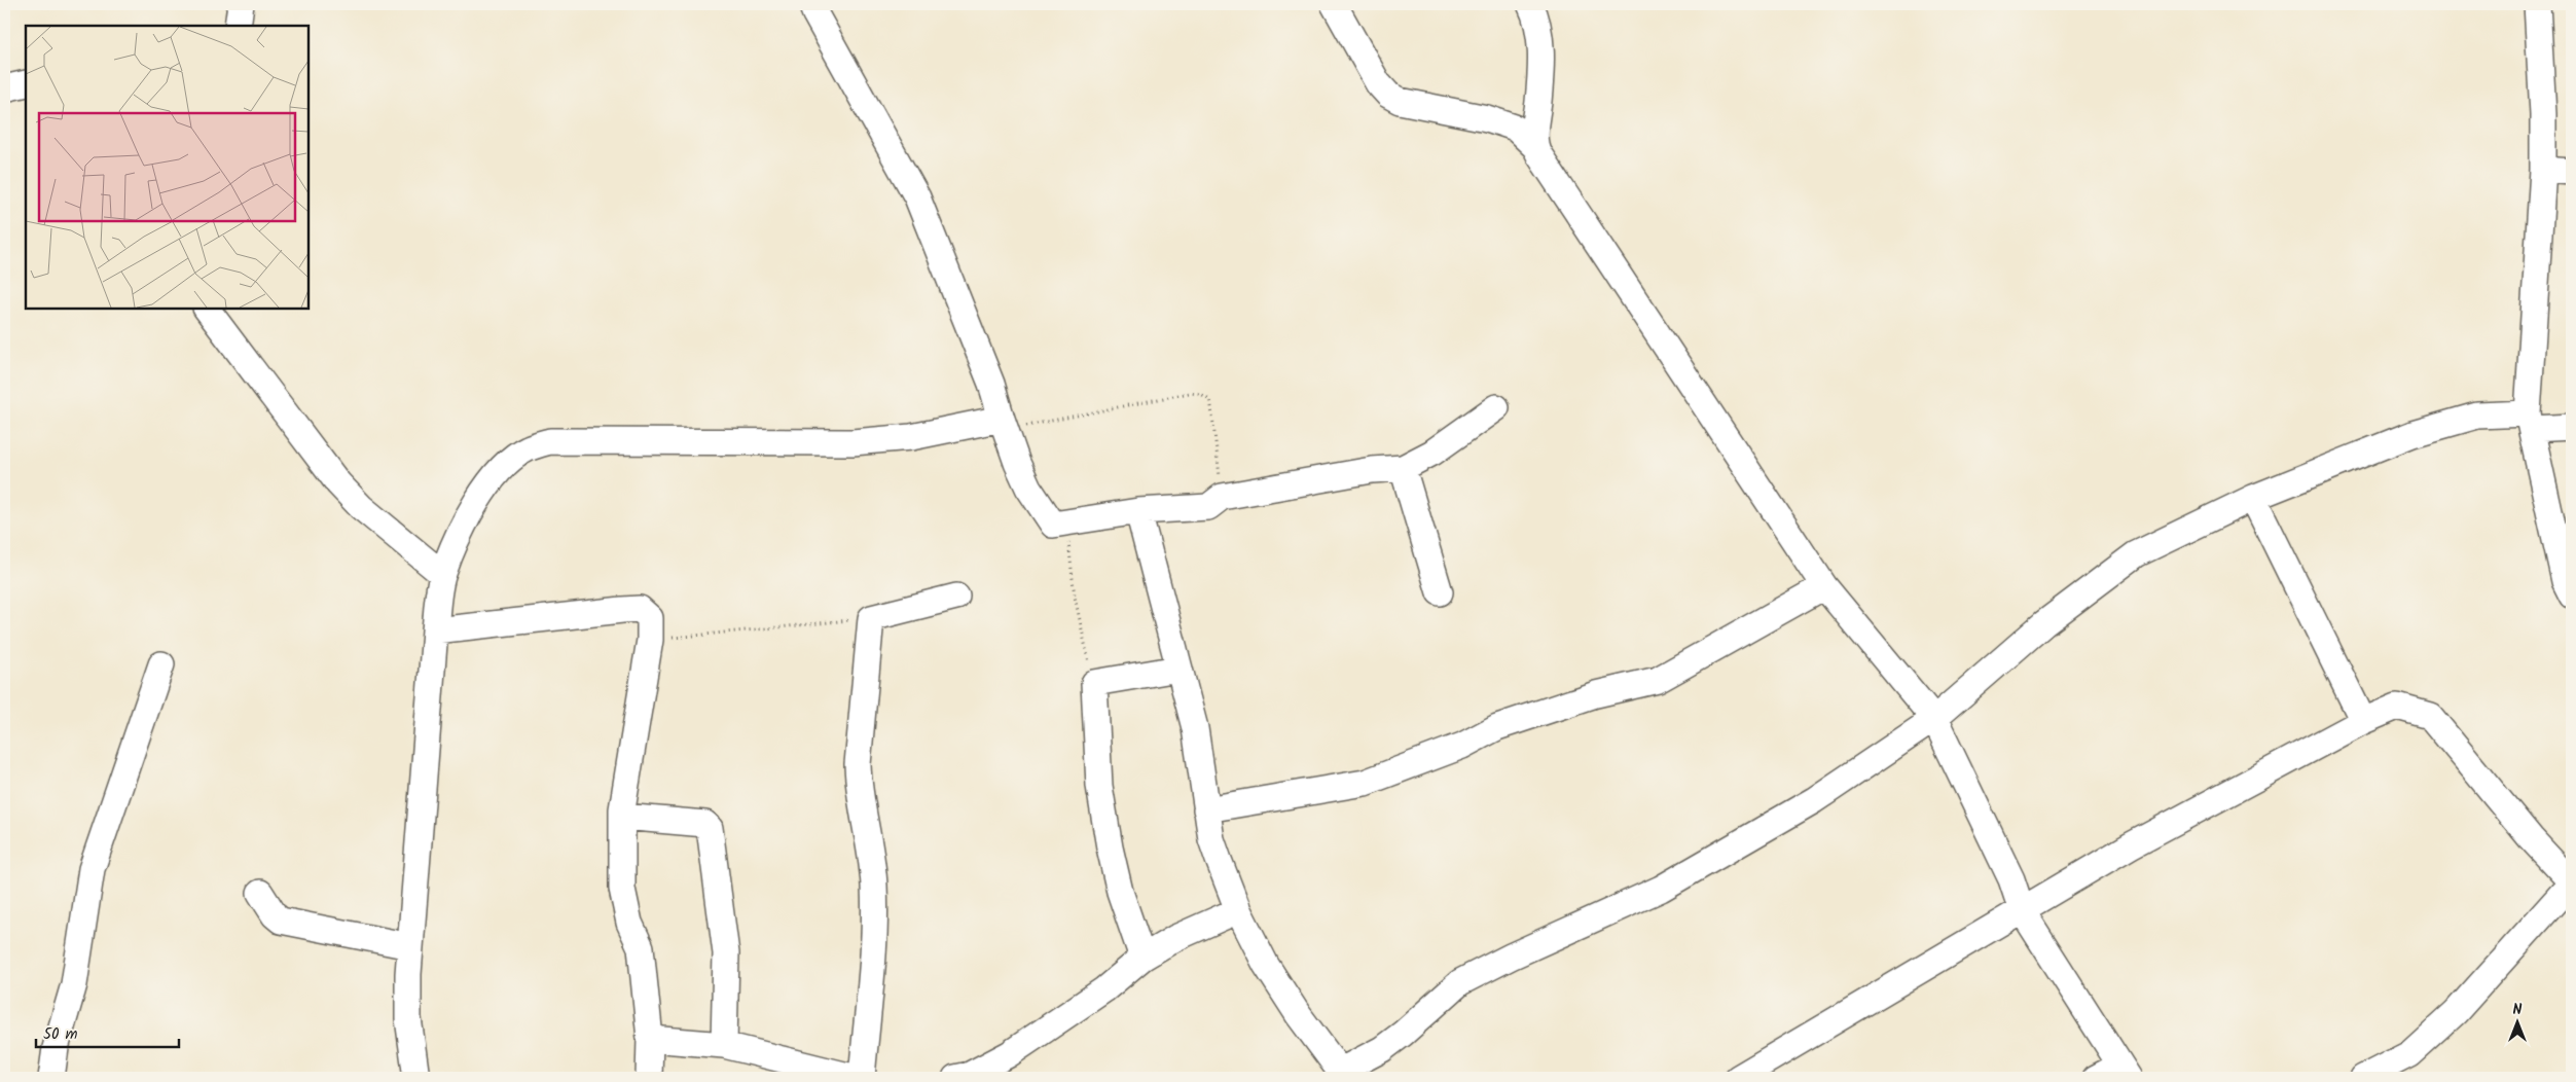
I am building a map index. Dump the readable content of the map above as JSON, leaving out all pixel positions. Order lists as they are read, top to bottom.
{
  "scale_bar": "50 m",
  "north": "top"
}
